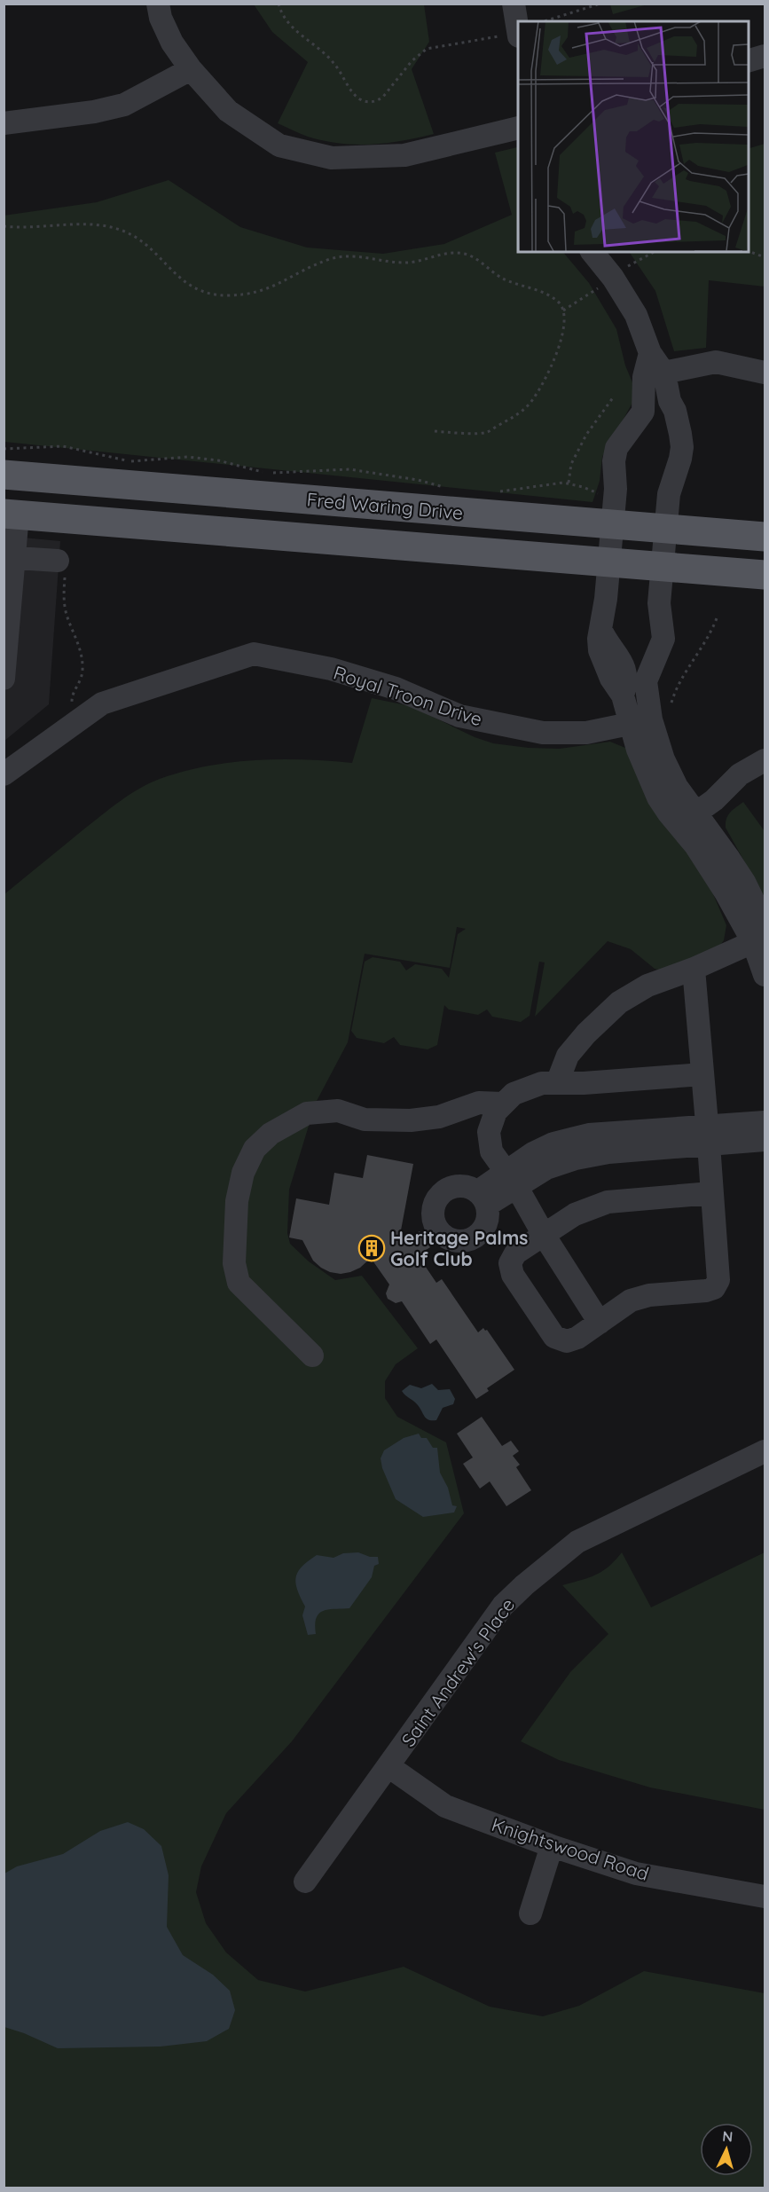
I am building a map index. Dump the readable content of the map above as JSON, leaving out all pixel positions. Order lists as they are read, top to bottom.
{
  "streets": {
    "main road": ["Fred Waring Drive"],
    "street": ["Royal Troon Drive", "Saint Andrew's Place", "Knightswood Road"]
  },
  "crossings": [
    ["Saint Andrew's Place", "Knightswood Road"]
  ],
  "places": {
    "building": ["Heritage Palms Golf Club"]
  },
  "north": "top"
}
